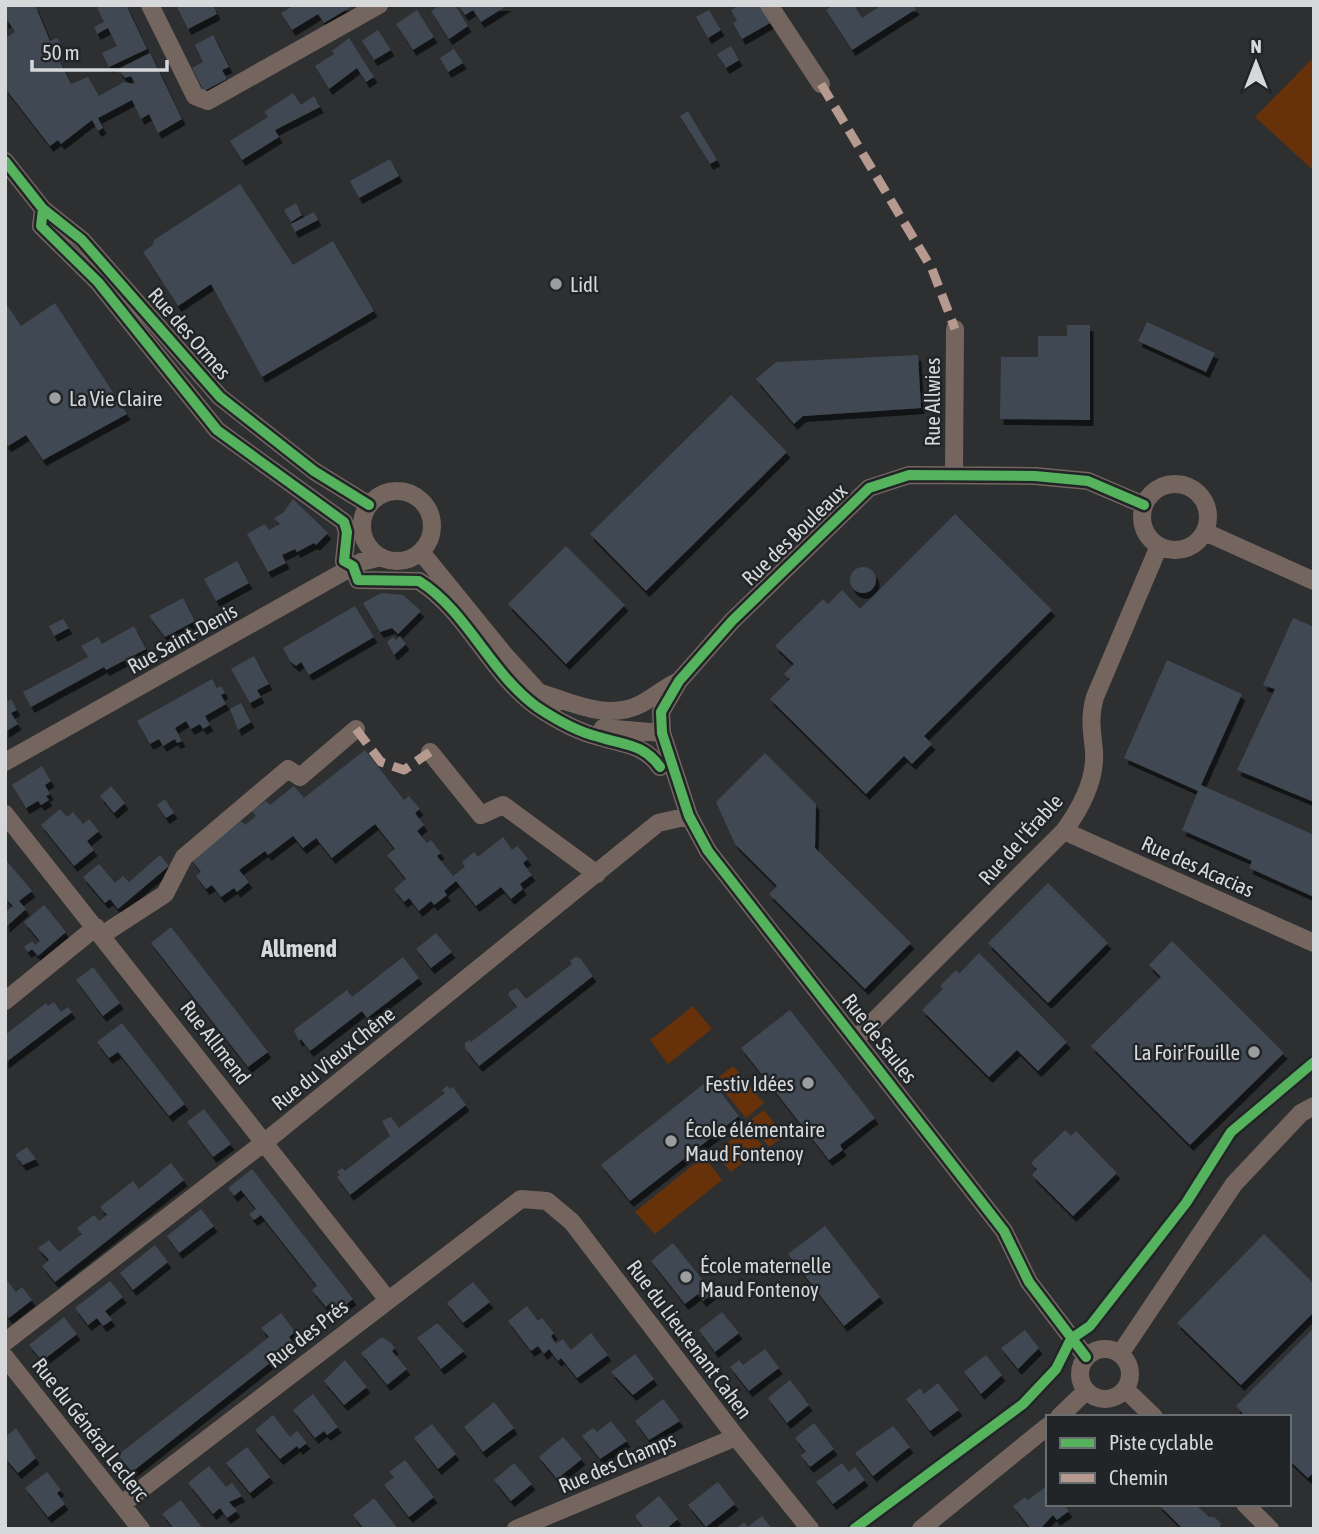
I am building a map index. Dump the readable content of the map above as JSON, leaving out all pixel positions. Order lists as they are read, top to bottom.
{
  "streets": {
    "street": [
      "Rue des Ormes",
      "Rue Allwies",
      "Rue des Bouleaux",
      "Rue Saint-Denis",
      "Rue de l'Érable",
      "Rue des Acacias",
      "Rue de Saules",
      "Rue Allmend",
      "Rue du Vieux Chêne",
      "Rue des Prés",
      "Rue du Lieutenant Cahen",
      "Rue du Général Leclerc",
      "Rue des Champs"
    ]
  },
  "crossings": [
    ["Rue des Ormes", "Rue Saint-Denis"],
    ["Rue Allwies", "Rue des Bouleaux"],
    ["Rue des Bouleaux", "Rue de l'Érable"],
    ["Rue des Bouleaux", "Rue de Saules"],
    ["Rue de l'Érable", "Rue des Acacias"],
    ["Rue de l'Érable", "Rue de Saules"],
    ["Rue de Saules", "Rue du Vieux Chêne"],
    ["Rue Allmend", "Rue du Vieux Chêne"],
    ["Rue Allmend", "Rue des Prés"],
    ["Rue des Prés", "Rue du Lieutenant Cahen"],
    ["Rue des Prés", "Rue du Général Leclerc"],
    ["Rue du Lieutenant Cahen", "Rue des Champs"]
  ],
  "districts": ["Allmend"],
  "places": [
    "Lidl",
    "La Vie Claire",
    "La Foir'Fouille",
    "Festiv Idées",
    "École élémentaire Maud Fontenoy",
    "École maternelle Maud Fontenoy"
  ],
  "legend": ["Piste cyclable", "Chemin"],
  "scale_bar": "50 m",
  "north": "top"
}
